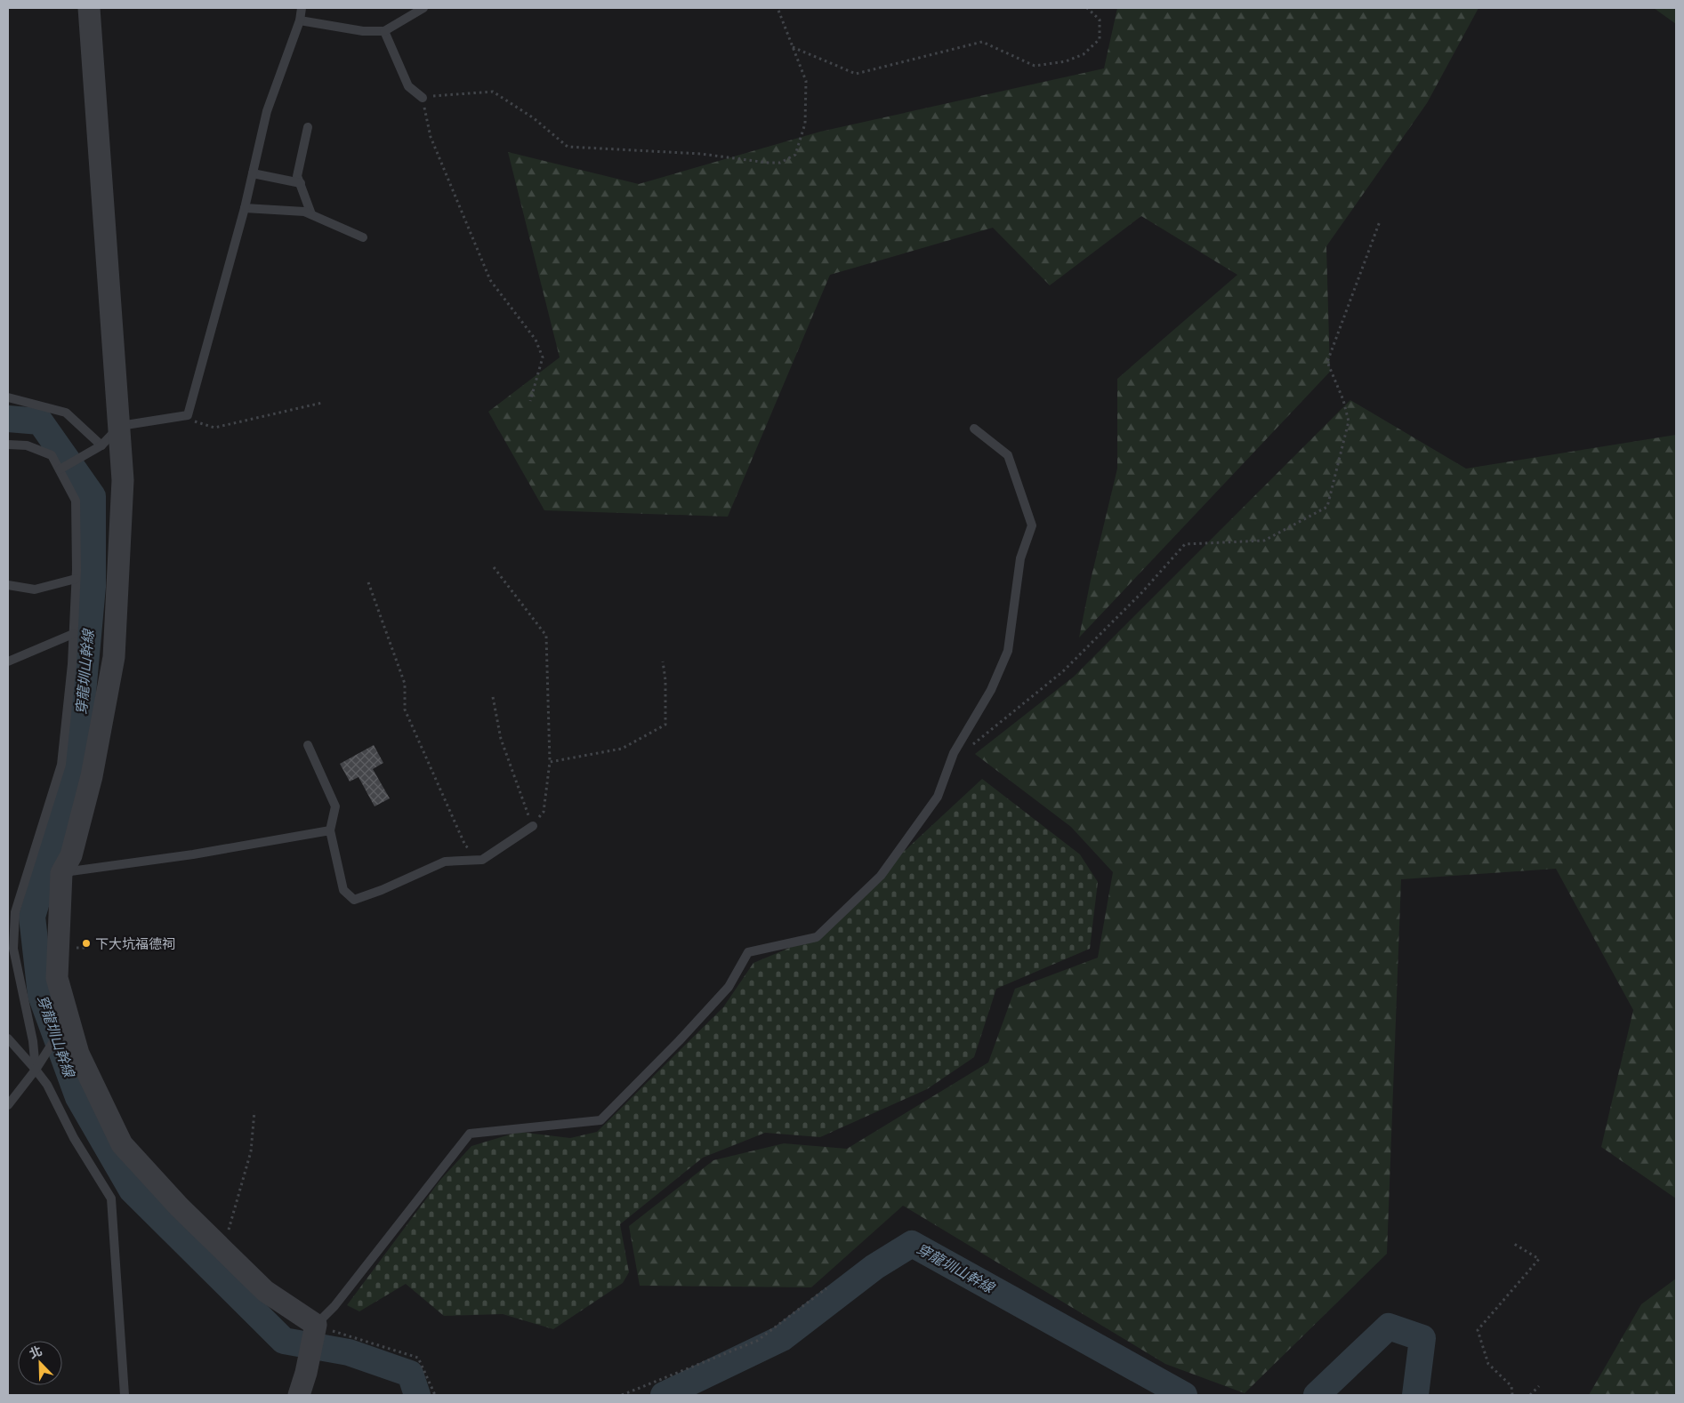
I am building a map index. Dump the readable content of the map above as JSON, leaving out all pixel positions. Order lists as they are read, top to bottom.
{
  "water": ["穿龍圳山幹線"],
  "places": ["下大坑福德祠"],
  "north": "top left"
}
